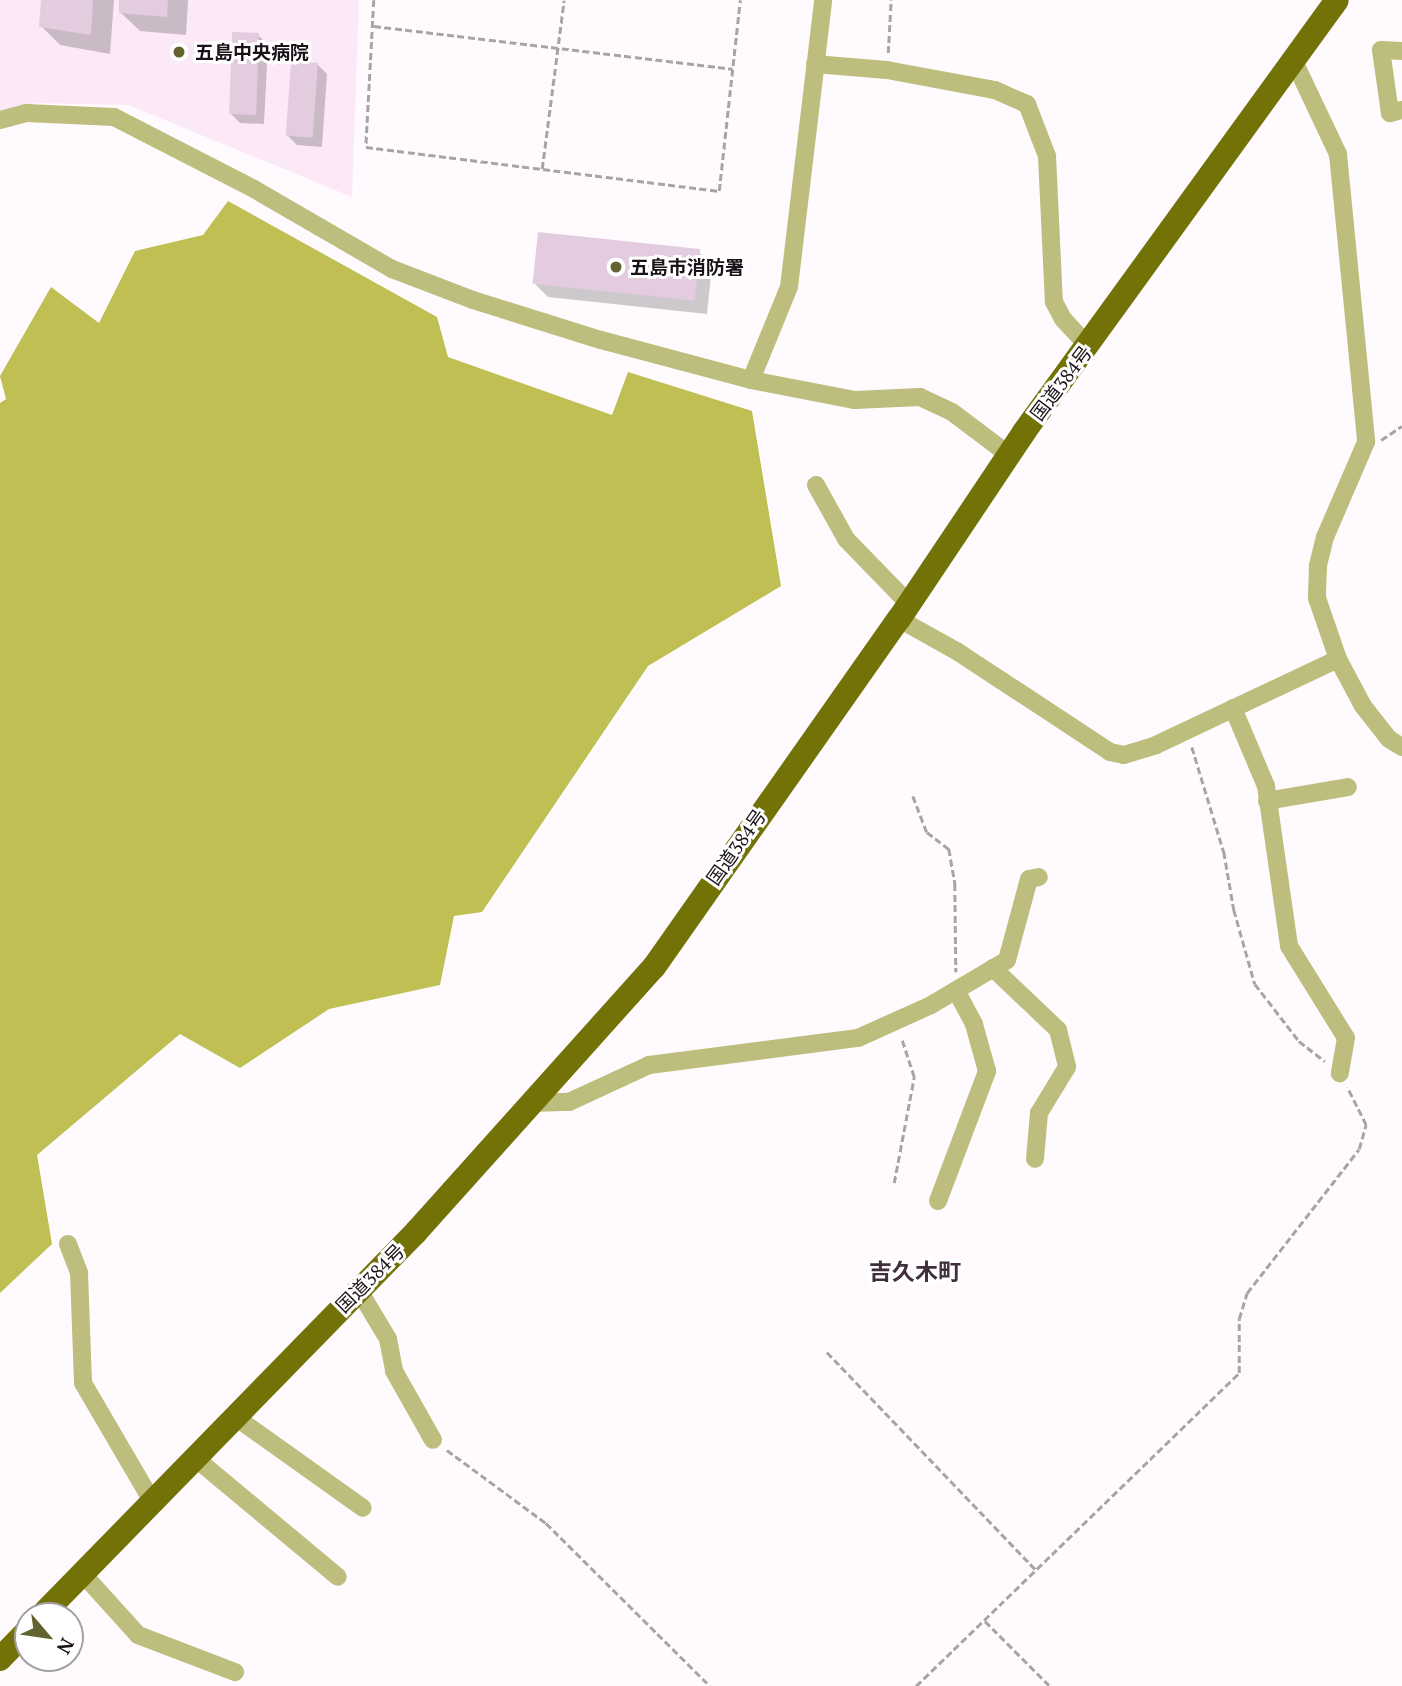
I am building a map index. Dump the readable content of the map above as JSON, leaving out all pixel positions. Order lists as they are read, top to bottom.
{
  "streets": {
    "highway": ["国道384号"]
  },
  "districts": ["吉久木町"],
  "places": ["五島中央病院", "五島市消防署"],
  "north": "bottom right"
}
